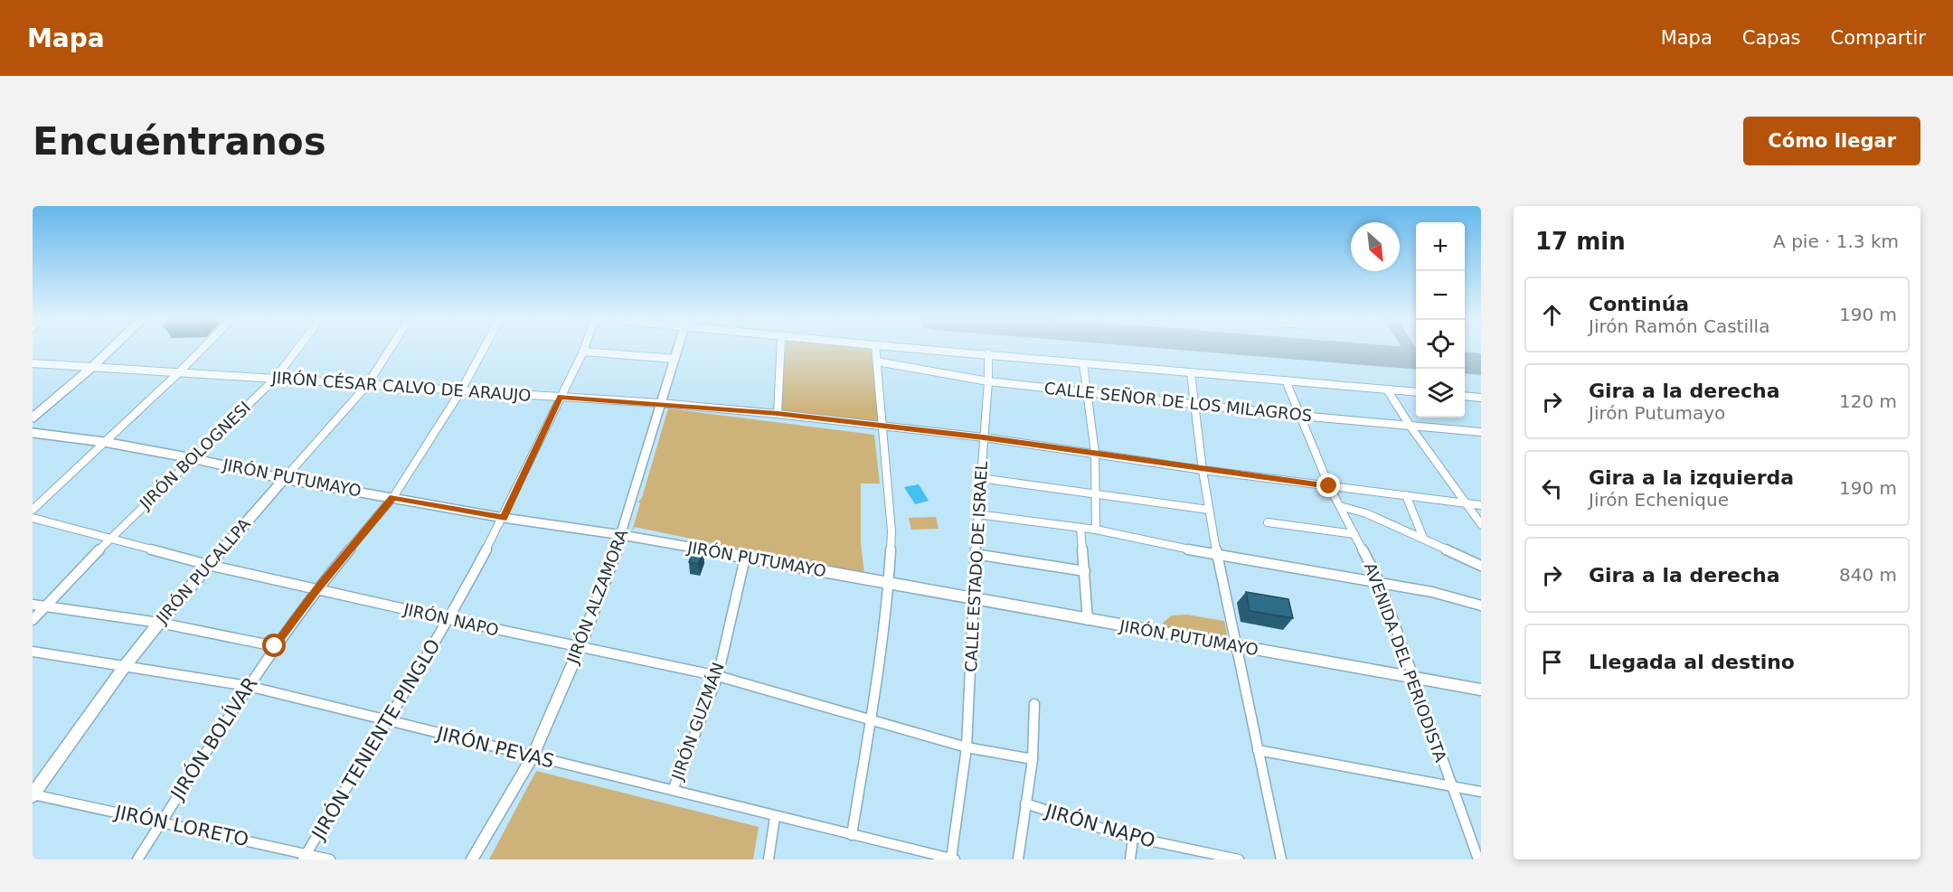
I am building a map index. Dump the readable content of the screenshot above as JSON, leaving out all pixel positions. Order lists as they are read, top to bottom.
{
  "streets": {
    "main road": ["JIRÓN PUCALLPA"],
    "street": [
      "JIRÓN CÉSAR CALVO DE ARAUJO",
      "CALLE SEÑOR DE LOS MILAGROS",
      "JIRÓN BOLOGNESI",
      "JIRÓN PUTUMAYO",
      "CALLE ESTADO DE ISRAEL",
      "JIRÓN ALZAMORA",
      "JIRÓN NAPO",
      "AVENIDA DEL PERIODISTA",
      "JIRÓN GUZMÁN",
      "JIRÓN BOLÍVAR",
      "JIRÓN TENIENTE PINGLO",
      "JIRÓN PEVAS",
      "JIRÓN LORETO"
    ]
  },
  "crossings": [
    ["JIRÓN CÉSAR CALVO DE ARAUJO", "JIRÓN BOLOGNESI"],
    ["JIRÓN CÉSAR CALVO DE ARAUJO", "CALLE ESTADO DE ISRAEL"],
    ["JIRÓN CÉSAR CALVO DE ARAUJO", "JIRÓN ALZAMORA"],
    ["JIRÓN CÉSAR CALVO DE ARAUJO", "AVENIDA DEL PERIODISTA"],
    ["JIRÓN CÉSAR CALVO DE ARAUJO", "JIRÓN BOLÍVAR"],
    ["JIRÓN CÉSAR CALVO DE ARAUJO", "JIRÓN TENIENTE PINGLO"],
    ["CALLE SEÑOR DE LOS MILAGROS", "CALLE ESTADO DE ISRAEL"],
    ["CALLE SEÑOR DE LOS MILAGROS", "AVENIDA DEL PERIODISTA"],
    ["JIRÓN BOLOGNESI", "JIRÓN PUTUMAYO"],
    ["JIRÓN BOLOGNESI", "JIRÓN NAPO"],
    ["JIRÓN PUTUMAYO", "CALLE ESTADO DE ISRAEL"],
    ["JIRÓN PUTUMAYO", "JIRÓN PUCALLPA"],
    ["JIRÓN PUTUMAYO", "JIRÓN ALZAMORA"],
    ["JIRÓN PUTUMAYO", "AVENIDA DEL PERIODISTA"],
    ["JIRÓN PUTUMAYO", "JIRÓN GUZMÁN"],
    ["JIRÓN PUTUMAYO", "JIRÓN BOLÍVAR"],
    ["JIRÓN PUTUMAYO", "JIRÓN TENIENTE PINGLO"],
    ["CALLE ESTADO DE ISRAEL", "JIRÓN NAPO"],
    ["CALLE ESTADO DE ISRAEL", "JIRÓN PEVAS"],
    ["JIRÓN PUCALLPA", "JIRÓN NAPO"],
    ["JIRÓN PUCALLPA", "JIRÓN PEVAS"],
    ["JIRÓN PUCALLPA", "JIRÓN LORETO"],
    ["JIRÓN ALZAMORA", "JIRÓN NAPO"],
    ["JIRÓN ALZAMORA", "JIRÓN PEVAS"],
    ["JIRÓN NAPO", "JIRÓN GUZMÁN"],
    ["JIRÓN NAPO", "JIRÓN BOLÍVAR"],
    ["JIRÓN NAPO", "JIRÓN TENIENTE PINGLO"],
    ["JIRÓN GUZMÁN", "JIRÓN PEVAS"],
    ["JIRÓN BOLÍVAR", "JIRÓN PEVAS"],
    ["JIRÓN BOLÍVAR", "JIRÓN LORETO"],
    ["JIRÓN TENIENTE PINGLO", "JIRÓN PEVAS"],
    ["JIRÓN TENIENTE PINGLO", "JIRÓN LORETO"]
  ],
  "north": "bottom right",
  "page": {
    "header": "Mapa",
    "nav": ["Mapa", "Capas", "Compartir"],
    "buttons": "Cómo llegar",
    "title": "Encuéntranos",
    "heading": ["17 min", "A pie · 1.3 km"],
    "map_buttons": ["+", "−"],
    "list": [
      ["Continúa", "Jirón Ramón Castilla", "190 m"],
      ["Gira a la derecha", "Jirón Putumayo", "120 m"],
      ["Gira a la izquierda", "Jirón Echenique", "190 m"],
      ["Gira a la derecha", "840 m"],
      "Llegada al destino"
    ]
  }
}
